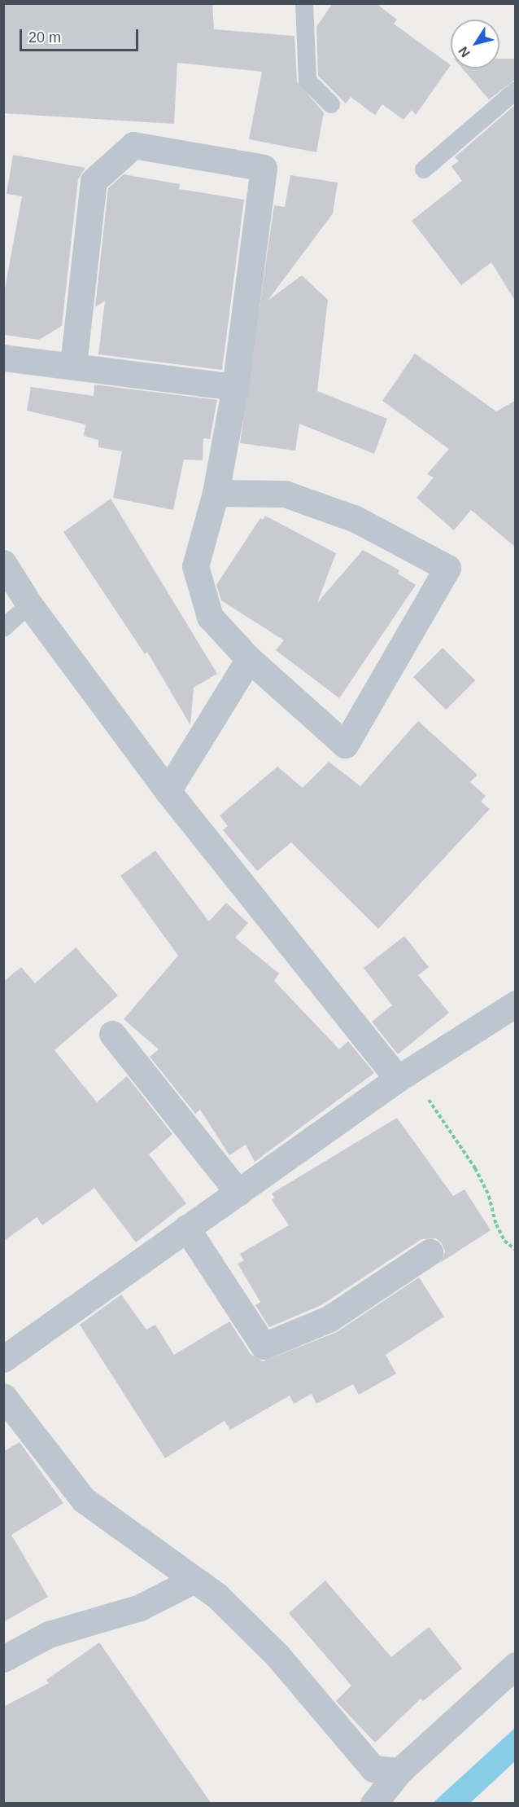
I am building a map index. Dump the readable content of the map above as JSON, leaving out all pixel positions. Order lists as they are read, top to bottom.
{
  "scale_bar": "20 m",
  "north": "bottom left"
}
